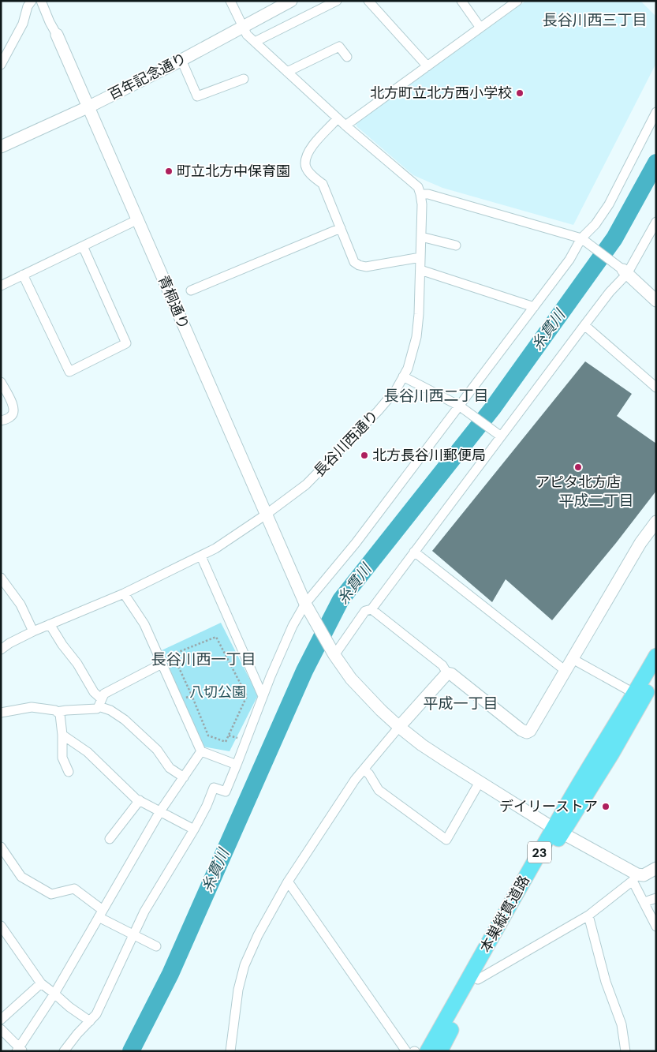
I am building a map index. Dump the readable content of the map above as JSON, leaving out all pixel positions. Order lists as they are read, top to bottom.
{
  "streets": {
    "main road": ["23", "本巣縦貫道路"],
    "street": ["百年記念通り", "青桐通り", "長谷川西通り"]
  },
  "crossings": [
    ["百年記念通り", "青桐通り"],
    ["青桐通り", "長谷川西通り"],
    ["青桐通り", "本巣縦貫道路"]
  ],
  "districts": [
    "長谷川西三丁目",
    "長谷川西二丁目",
    "平成二丁目",
    "長谷川西一丁目",
    "平成一丁目"
  ],
  "water": ["糸貫川"],
  "parks": ["八切公園"],
  "places": [
    "北方町立北方西小学校",
    "町立北方中保育園",
    "北方長谷川郵便局",
    "アピタ北方店",
    "デイリーストア"
  ]
}
